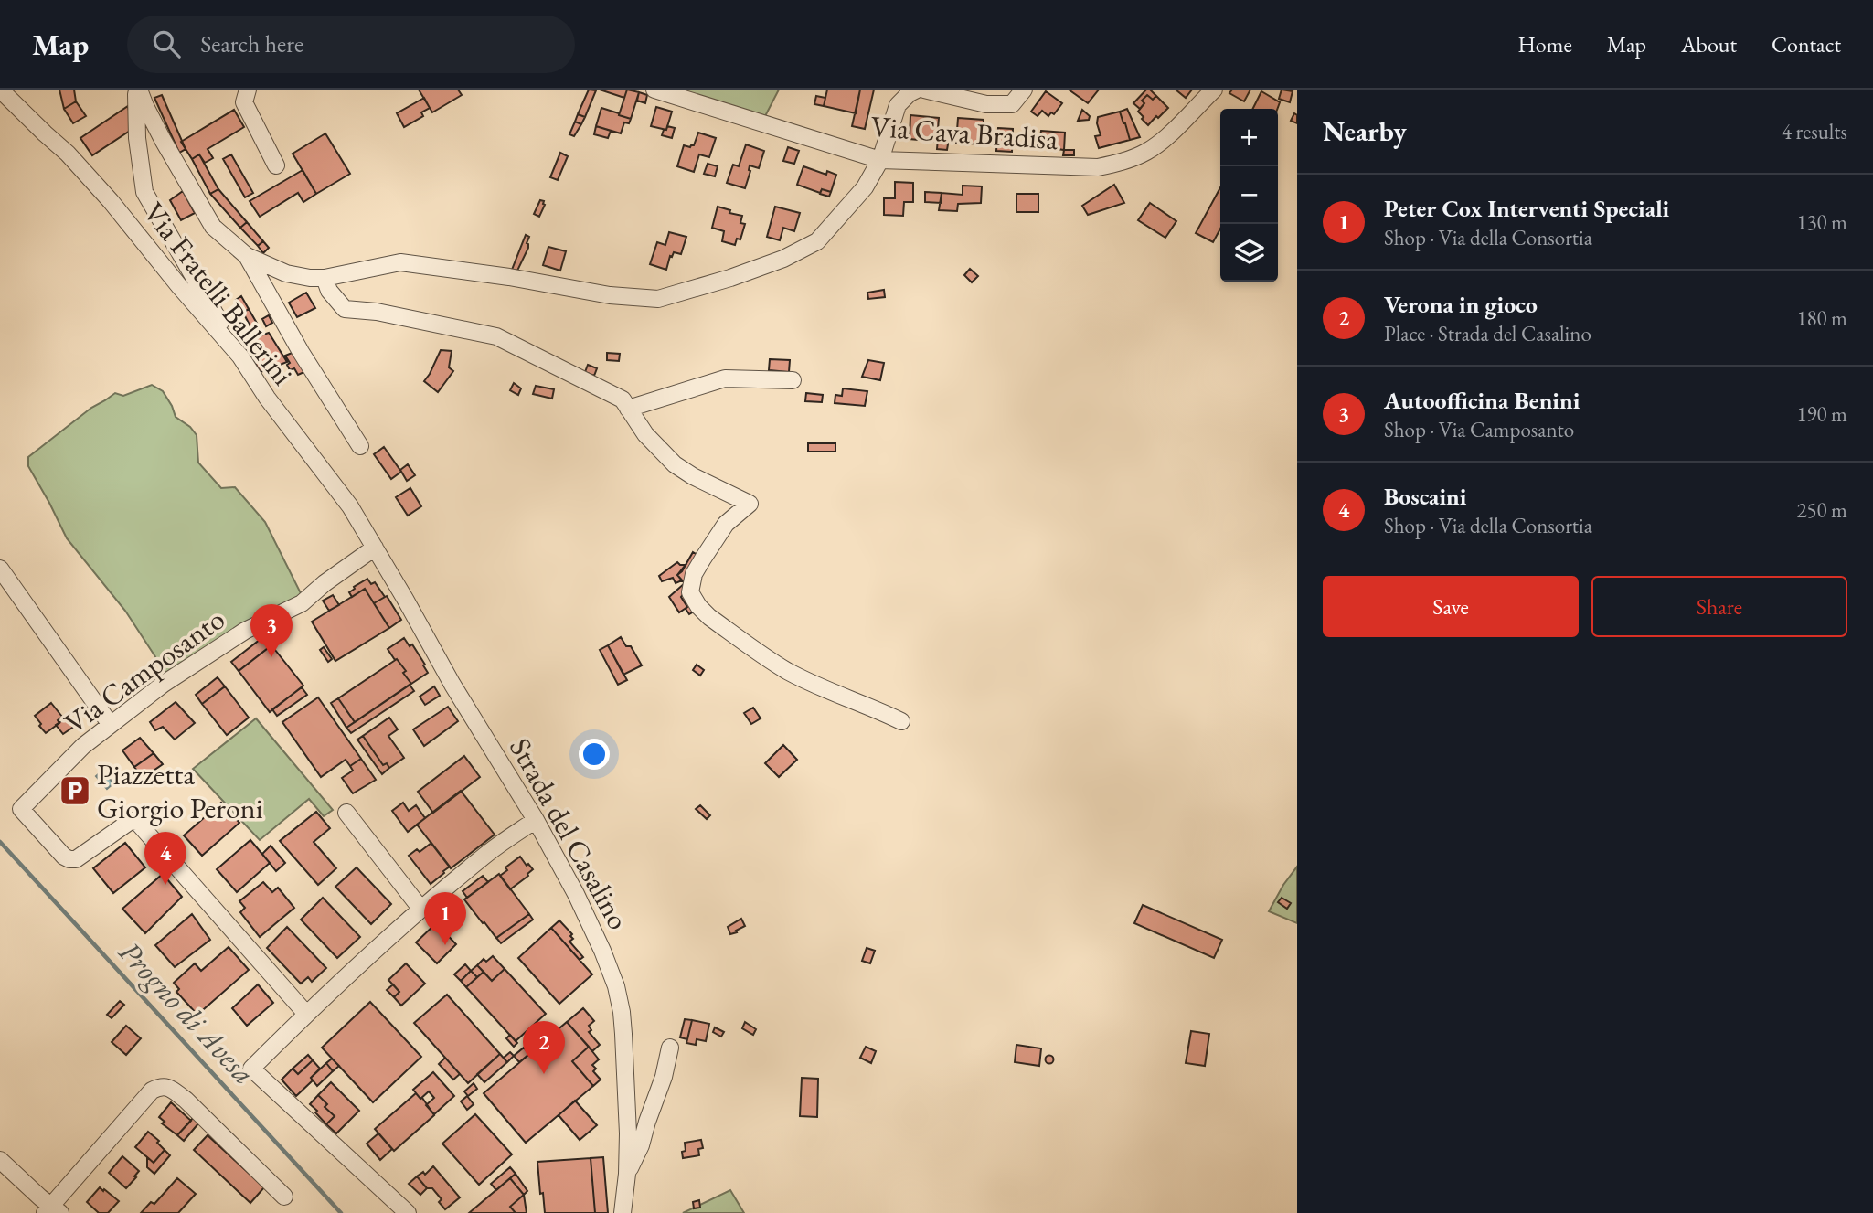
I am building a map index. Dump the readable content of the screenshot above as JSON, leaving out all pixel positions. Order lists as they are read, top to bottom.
{
  "streets": {
    "street": [
      "Via Cava Bradisa",
      "Via Fratelli Ballerini",
      "Via Camposanto",
      "Strada del Casalino"
    ]
  },
  "crossings": [
    ["Via Fratelli Ballerini", "Via Camposanto"],
    ["Via Fratelli Ballerini", "Strada del Casalino"],
    ["Via Camposanto", "Strada del Casalino"]
  ],
  "water": ["Progno di Avesa"],
  "places": {
    "parking": ["Piazzetta Giorgio Peroni"]
  },
  "page": {
    "header": "Map",
    "search": "Search here",
    "nav": [
      "Home",
      "Map",
      "About",
      "Contact"
    ],
    "heading": ["Nearby", "4 results"],
    "map_buttons": ["+", "−"],
    "list": [
      {
        "mark": "1",
        "name": "Peter Cox Interventi Speciali",
        "note": "Shop · Via della Consortia",
        "value": "130 m"
      },
      {
        "mark": "2",
        "name": "Verona in gioco",
        "note": "Place · Strada del Casalino",
        "value": "180 m"
      },
      {
        "mark": "3",
        "name": "Autoofficina Benini",
        "note": "Shop · Via Camposanto",
        "value": "190 m"
      },
      {
        "mark": "4",
        "name": "Boscaini",
        "note": "Shop · Via della Consortia",
        "value": "250 m"
      }
    ],
    "buttons": ["Save", "Share"],
    "pins": [
      "3",
      "4",
      "1",
      "2"
    ]
  }
}
